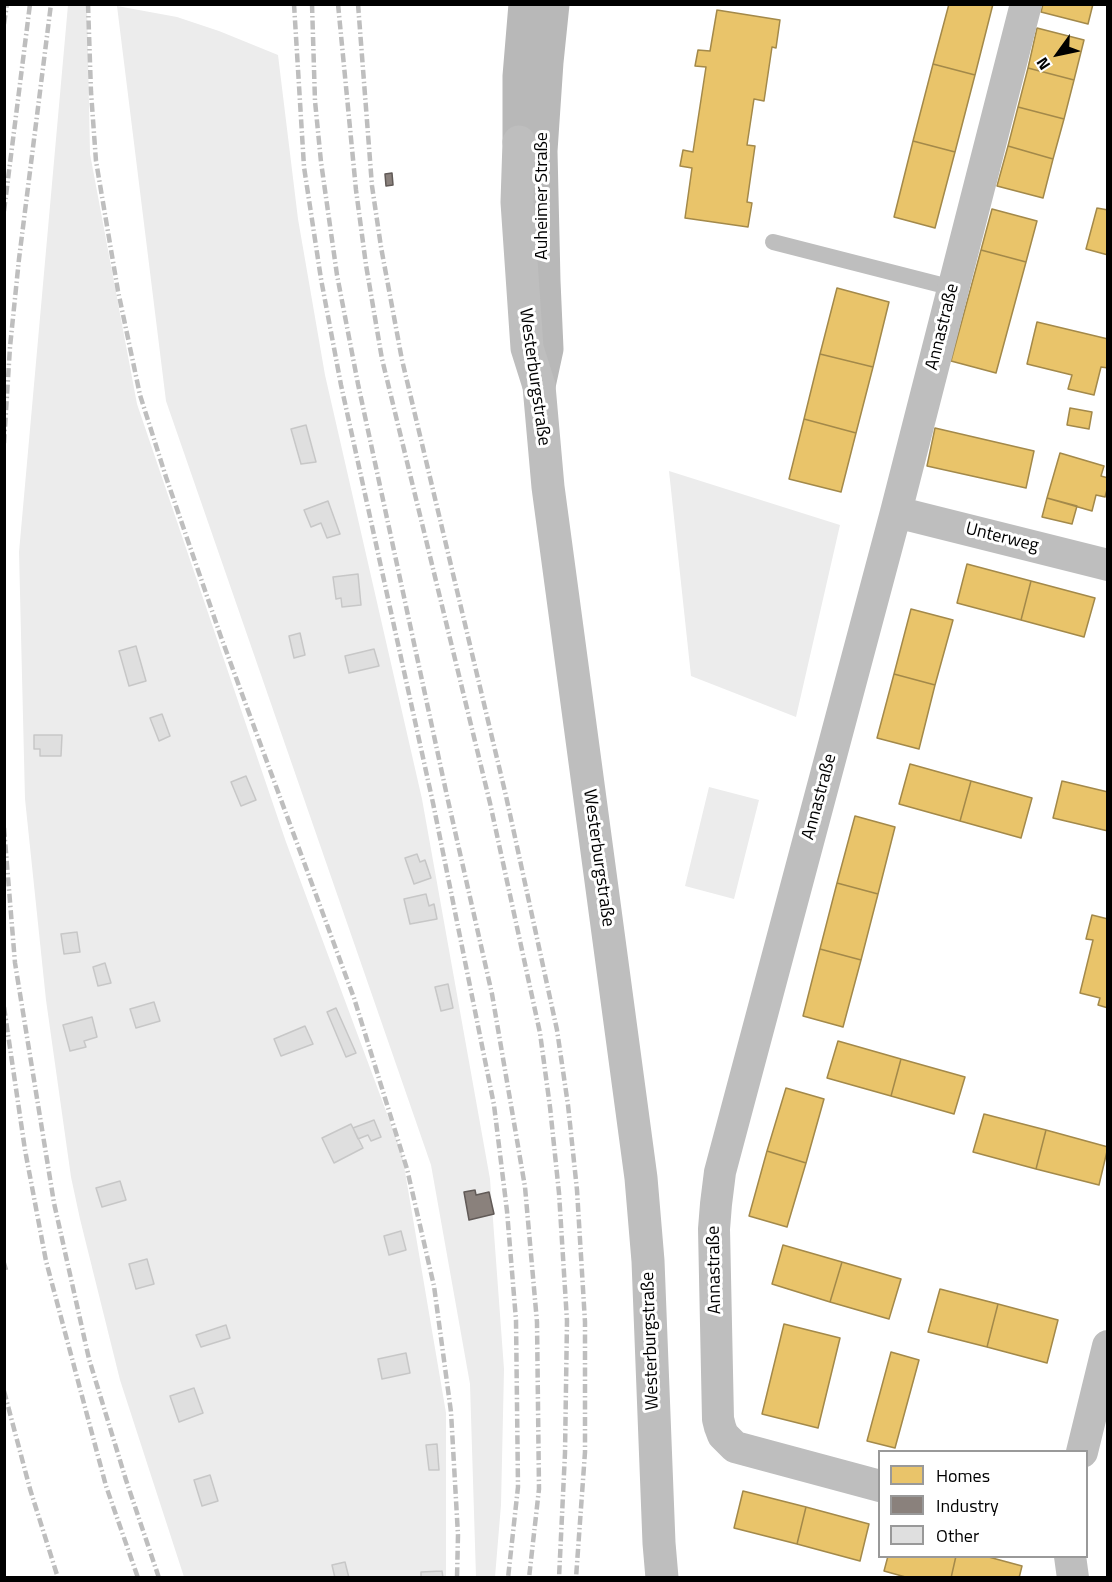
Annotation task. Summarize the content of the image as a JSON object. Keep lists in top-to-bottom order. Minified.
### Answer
{"streets":{"main road":["Auheimer Straße","Westerburgstraße"],"street":["Annastraße","Unterweg"]},"crossings":[["Auheimer Straße","Westerburgstraße"],["Annastraße","Unterweg"]],"legend":["Homes","Industry","Other"],"north":"bottom left"}
